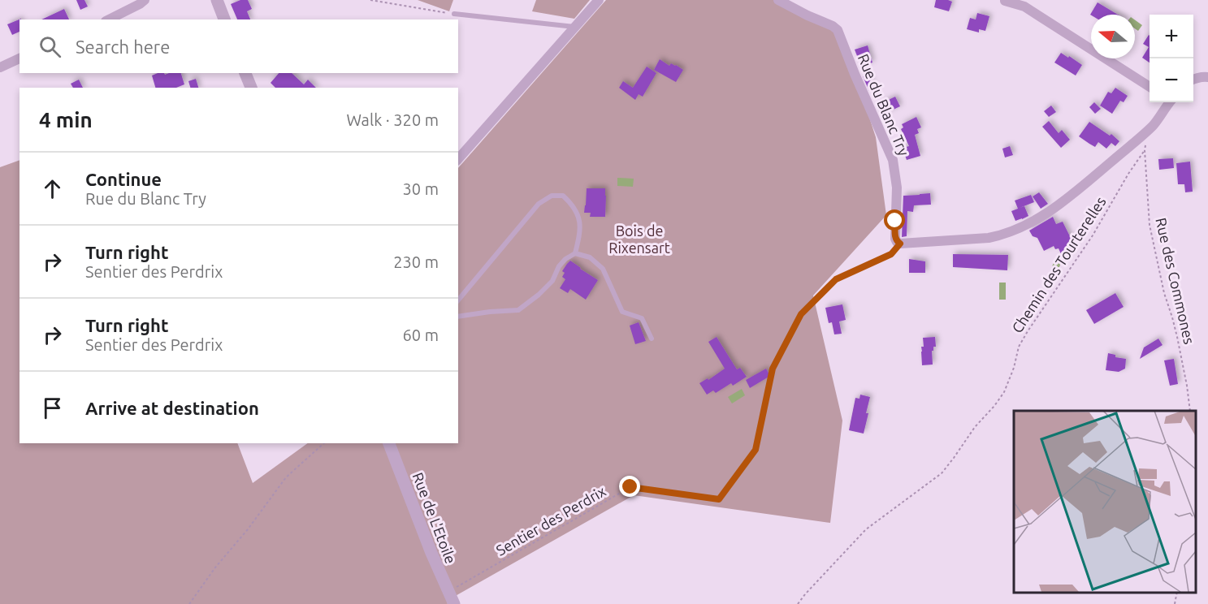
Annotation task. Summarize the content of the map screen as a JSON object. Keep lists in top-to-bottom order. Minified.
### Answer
{"streets":{"street":["Rue du Blanc Try","Rue de L'Etoile"],"path":["Chemin des Tourterelles","Rue des Commones","Sentier des Perdrix"]},"crossings":[["Rue du Blanc Try","Sentier des Perdrix"],["Chemin des Tourterelles","Rue des Commones"],["Rue de L'Etoile","Sentier des Perdrix"]],"parks":["Bois de Rixensart"],"north":"left","page":{"map_buttons":["+","−"],"search":"Search here","heading":["4 min","Walk · 320 m"],"list":[["Continue","Rue du Blanc Try","30 m"],["Turn right","Sentier des Perdrix","230 m"],["Turn right","Sentier des Perdrix","60 m"],"Arrive at destination"]}}
